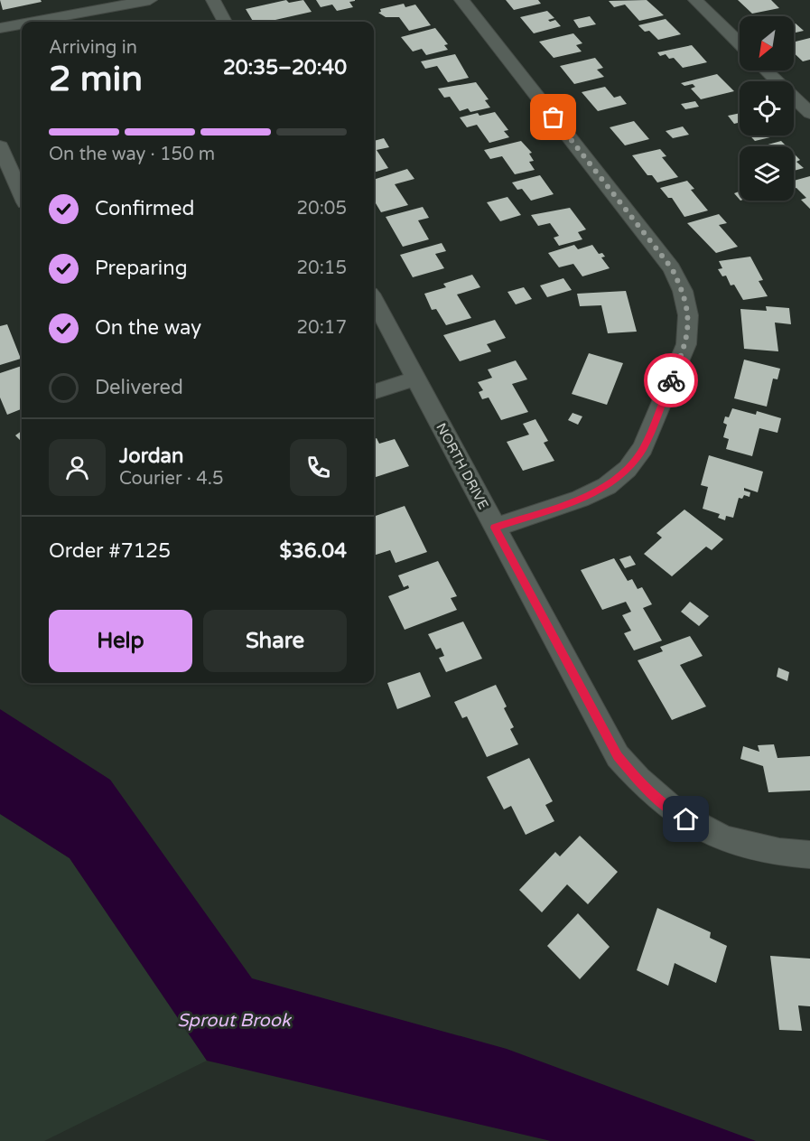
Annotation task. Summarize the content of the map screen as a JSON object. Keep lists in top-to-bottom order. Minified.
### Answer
{"streets":{"street":["NORTH DRIVE"]},"water":["Sprout Brook"],"north":"bottom left","page":{"heading":["2 min","Arriving in","20:35–20:40"],"panel":["Jordan","Courier · 4.5","Order #7125","$36.04"],"bar":"On the way · 150 m","list":[["Confirmed","20:05"],["Preparing","20:15"],["On the way","20:17"],"Delivered"],"buttons":["Help","Share"]}}
